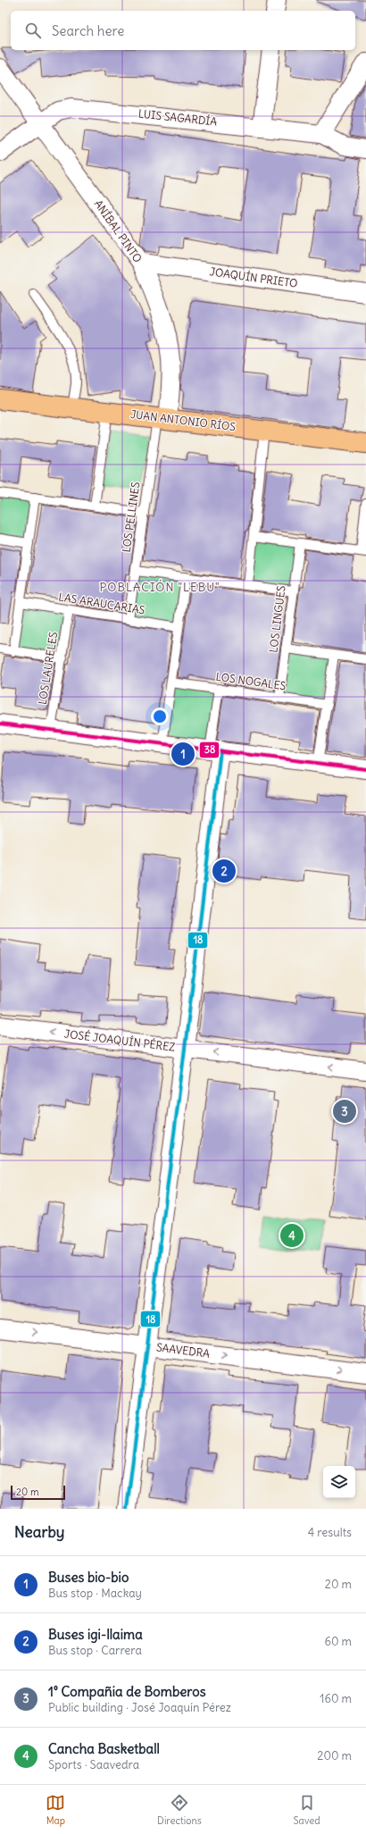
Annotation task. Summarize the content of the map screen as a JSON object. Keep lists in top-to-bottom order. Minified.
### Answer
{"streets":{"main road":["JUAN ANTONIO RÍOS"],"street":["LUIS SAGARDÍA","ANÍBAL PINTO","JOAQUÍN PRIETO","JOSÉ JOAQUÍN PÉREZ","SAAVEDRA"],"lane":["LOS PELLINES","LAS ARAUCARIAS","LOS LINGUES","LOS LAURELES","LOS NOGALES"]},"crossings":[["LUIS SAGARDÍA","ANÍBAL PINTO"],["ANÍBAL PINTO","JOAQUÍN PRIETO"],["ANÍBAL PINTO","JUAN ANTONIO RÍOS"],["ANÍBAL PINTO","LOS PELLINES"],["JUAN ANTONIO RÍOS","LOS PELLINES"],["LOS PELLINES","LAS ARAUCARIAS"],["LAS ARAUCARIAS","LOS LAURELES"],["LOS LINGUES","LOS NOGALES"]],"one_way":["JOSÉ JOAQUÍN PÉREZ","SAAVEDRA"],"districts":["POBLACIÓN \"LEBU\""],"lines":["transit line 38","transit line 18"],"scale_bar":"20 m","page":{"search":"Search here","pins":["1","2","3","4"],"scale":"20 m","heading":["Nearby","4 results"],"list":[{"mark":"1","name":"Buses bio-bio","note":"Bus stop · Mackay","value":"20 m"},{"mark":"2","name":"Buses igi-llaima","note":"Bus stop · Carrera","value":"60 m"},{"mark":"3","name":"1° Compañia de Bomberos","note":"Public building · José Joaquín Pérez","value":"160 m"},{"mark":"4","name":"Cancha Basketball","note":"Sports · Saavedra","value":"200 m"}],"nav":["Map","Directions","Saved"]}}
